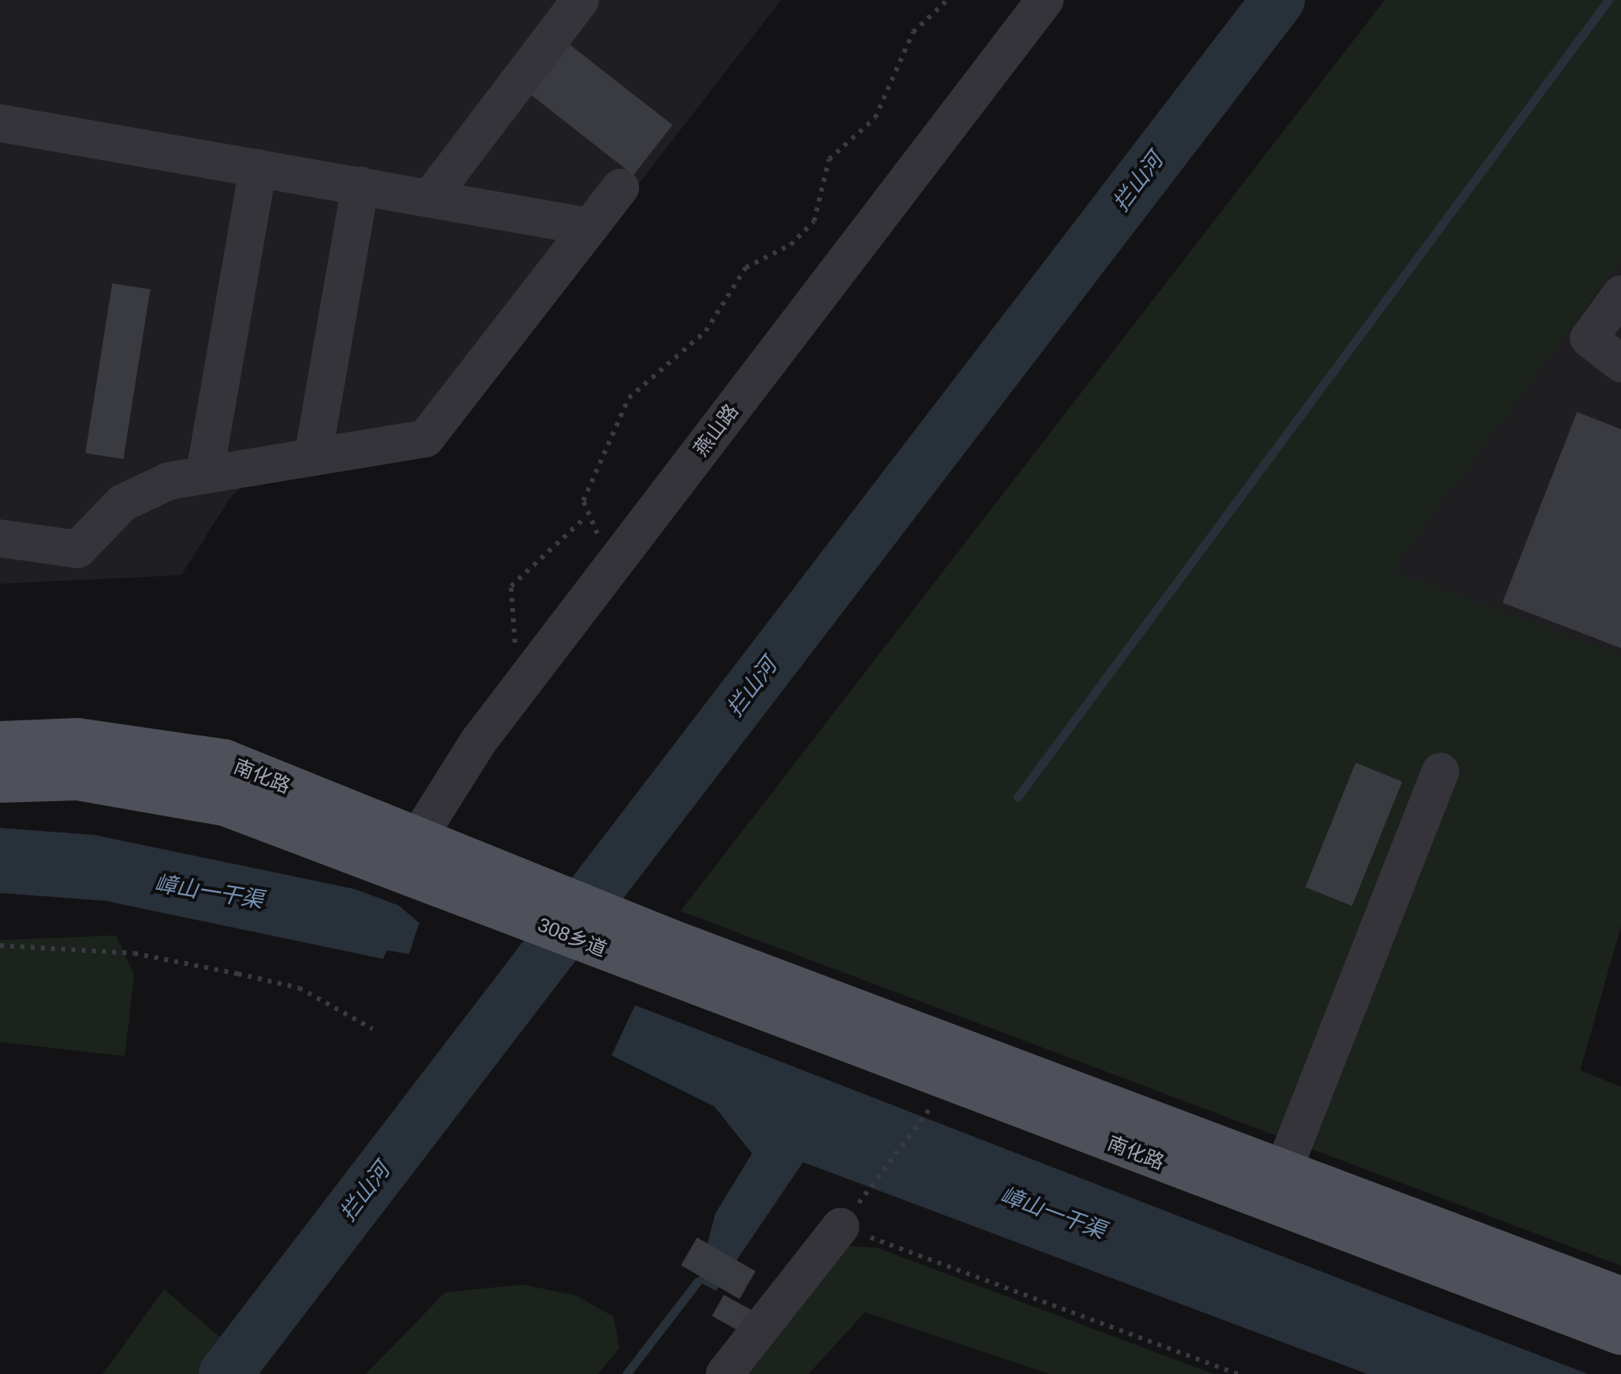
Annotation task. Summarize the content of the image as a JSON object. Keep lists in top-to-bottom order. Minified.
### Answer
{"streets":{"main road":["南化路","308乡道"],"street":["燕山路"]},"crossings":[["燕山路","南化路"],["南化路","308乡道"]],"water":["拦山河","嶂山一干渠"]}
